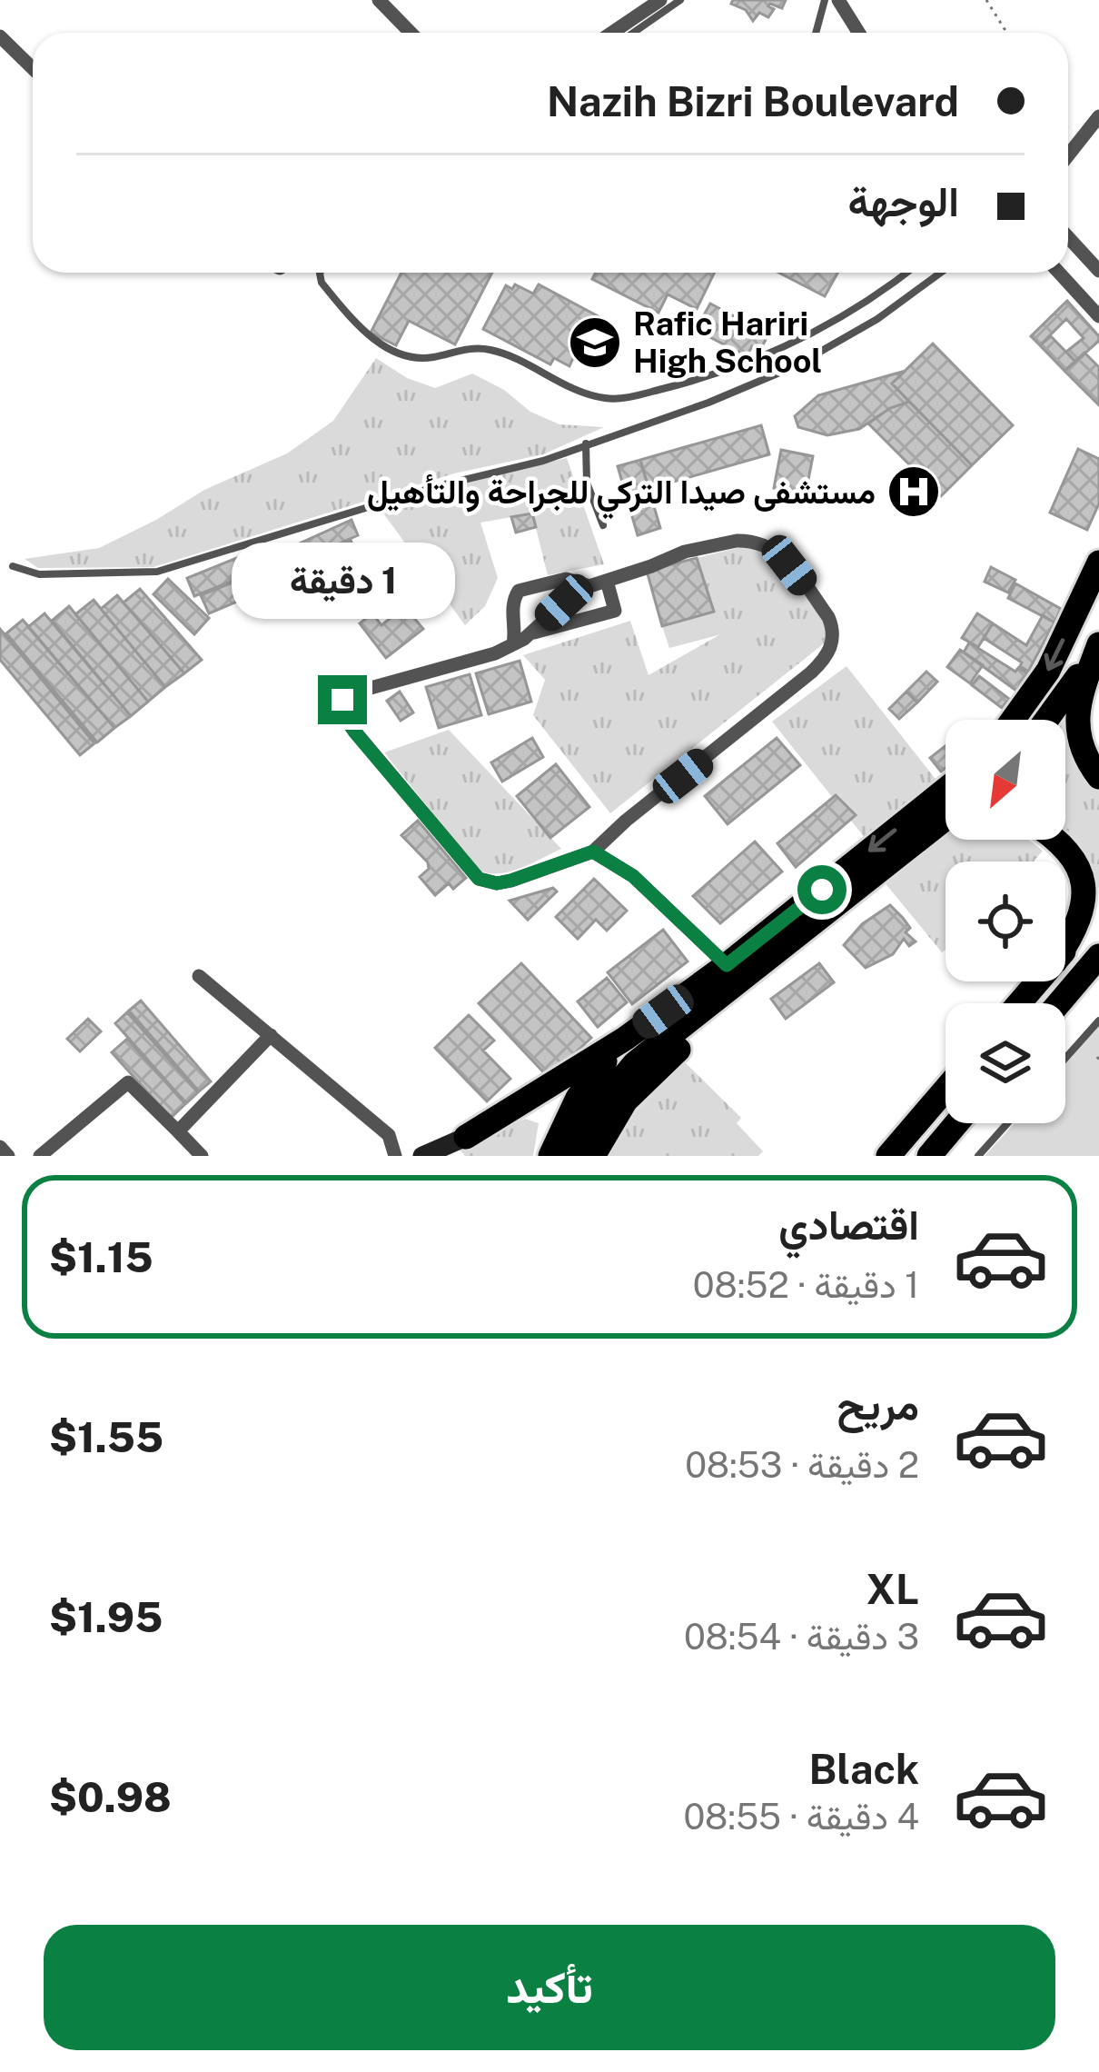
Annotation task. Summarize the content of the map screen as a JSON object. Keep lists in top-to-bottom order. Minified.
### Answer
{"places":{"school or university":["Rafic Hariri High School"],"hospital":["مستشفى صيدا التركي للجراحة والتأهيل"]},"north":"bottom left","page":{"banner":["Nazih Bizri Boulevard","الوجهة"],"bubble":"1 دقيقة","list":[{"name":"اقتصادي","note":"1 دقيقة · 08:52","value":"$1.15"},{"name":"مريح","note":"2 دقيقة · 08:53","value":"$1.55"},{"name":"XL","note":"3 دقيقة · 08:54","value":"$1.95"},{"name":"Black","note":"4 دقيقة · 08:55","value":"$0.98"}],"buttons":"تأكيد"}}
